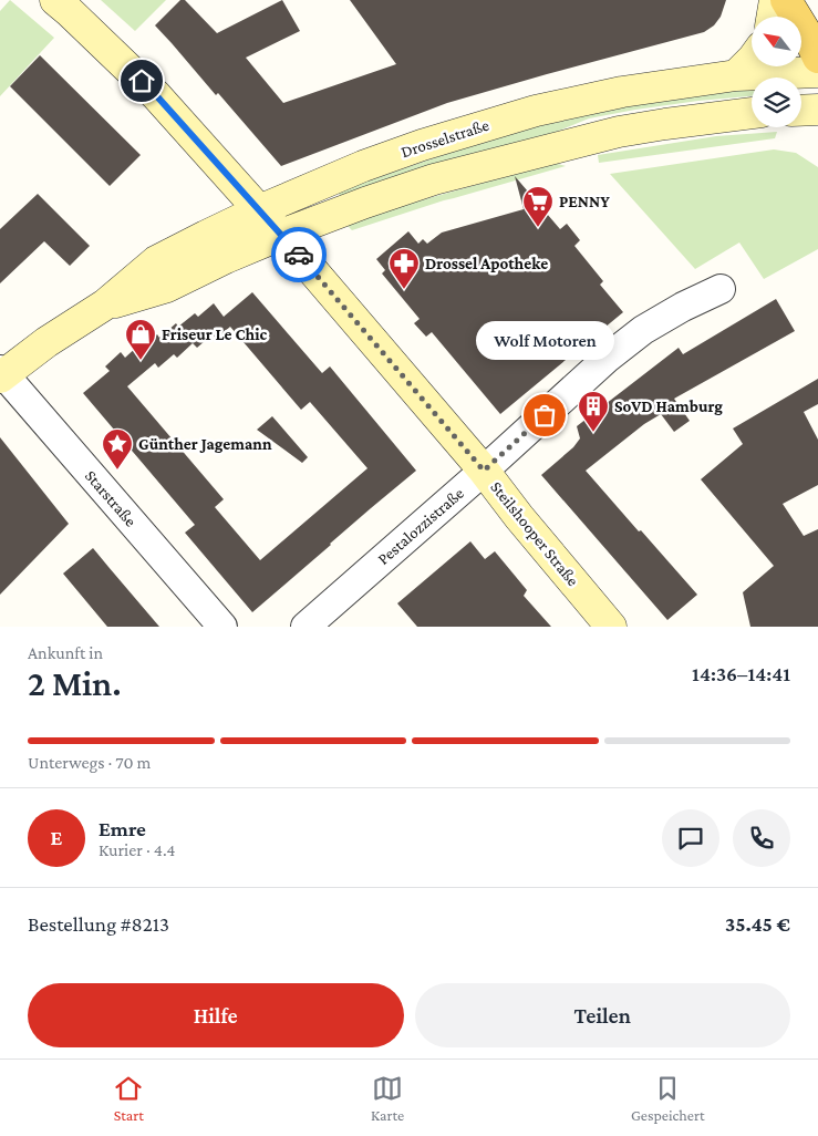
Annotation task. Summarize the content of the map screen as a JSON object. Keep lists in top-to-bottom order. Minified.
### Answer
{"streets":{"main road":["Drosselstraße","Steilshooper Straße"],"street":["Starstraße","Pestalozzistraße"]},"crossings":[["Drosselstraße","Starstraße"],["Drosselstraße","Steilshooper Straße"],["Pestalozzistraße","Steilshooper Straße"]],"places":{"supermarket":["PENNY"],"pharmacy":["Drossel Apotheke"],"shop":["Friseur Le Chic"],"other":["Wolf Motoren"],"building":["SoVD Hamburg"],"place":["Günther Jagemann"]},"north":"top left","page":{"bubble":"Wolf Motoren","heading":["2 Min.","Ankunft in","14:36–14:41"],"panel":["Emre","Kurier · 4.4","Bestellung #8213","35.45 €"],"bar":"Unterwegs · 70 m","round":"E","buttons":["Hilfe","Teilen"],"tabs":["Start","Karte","Gespeichert"]}}
